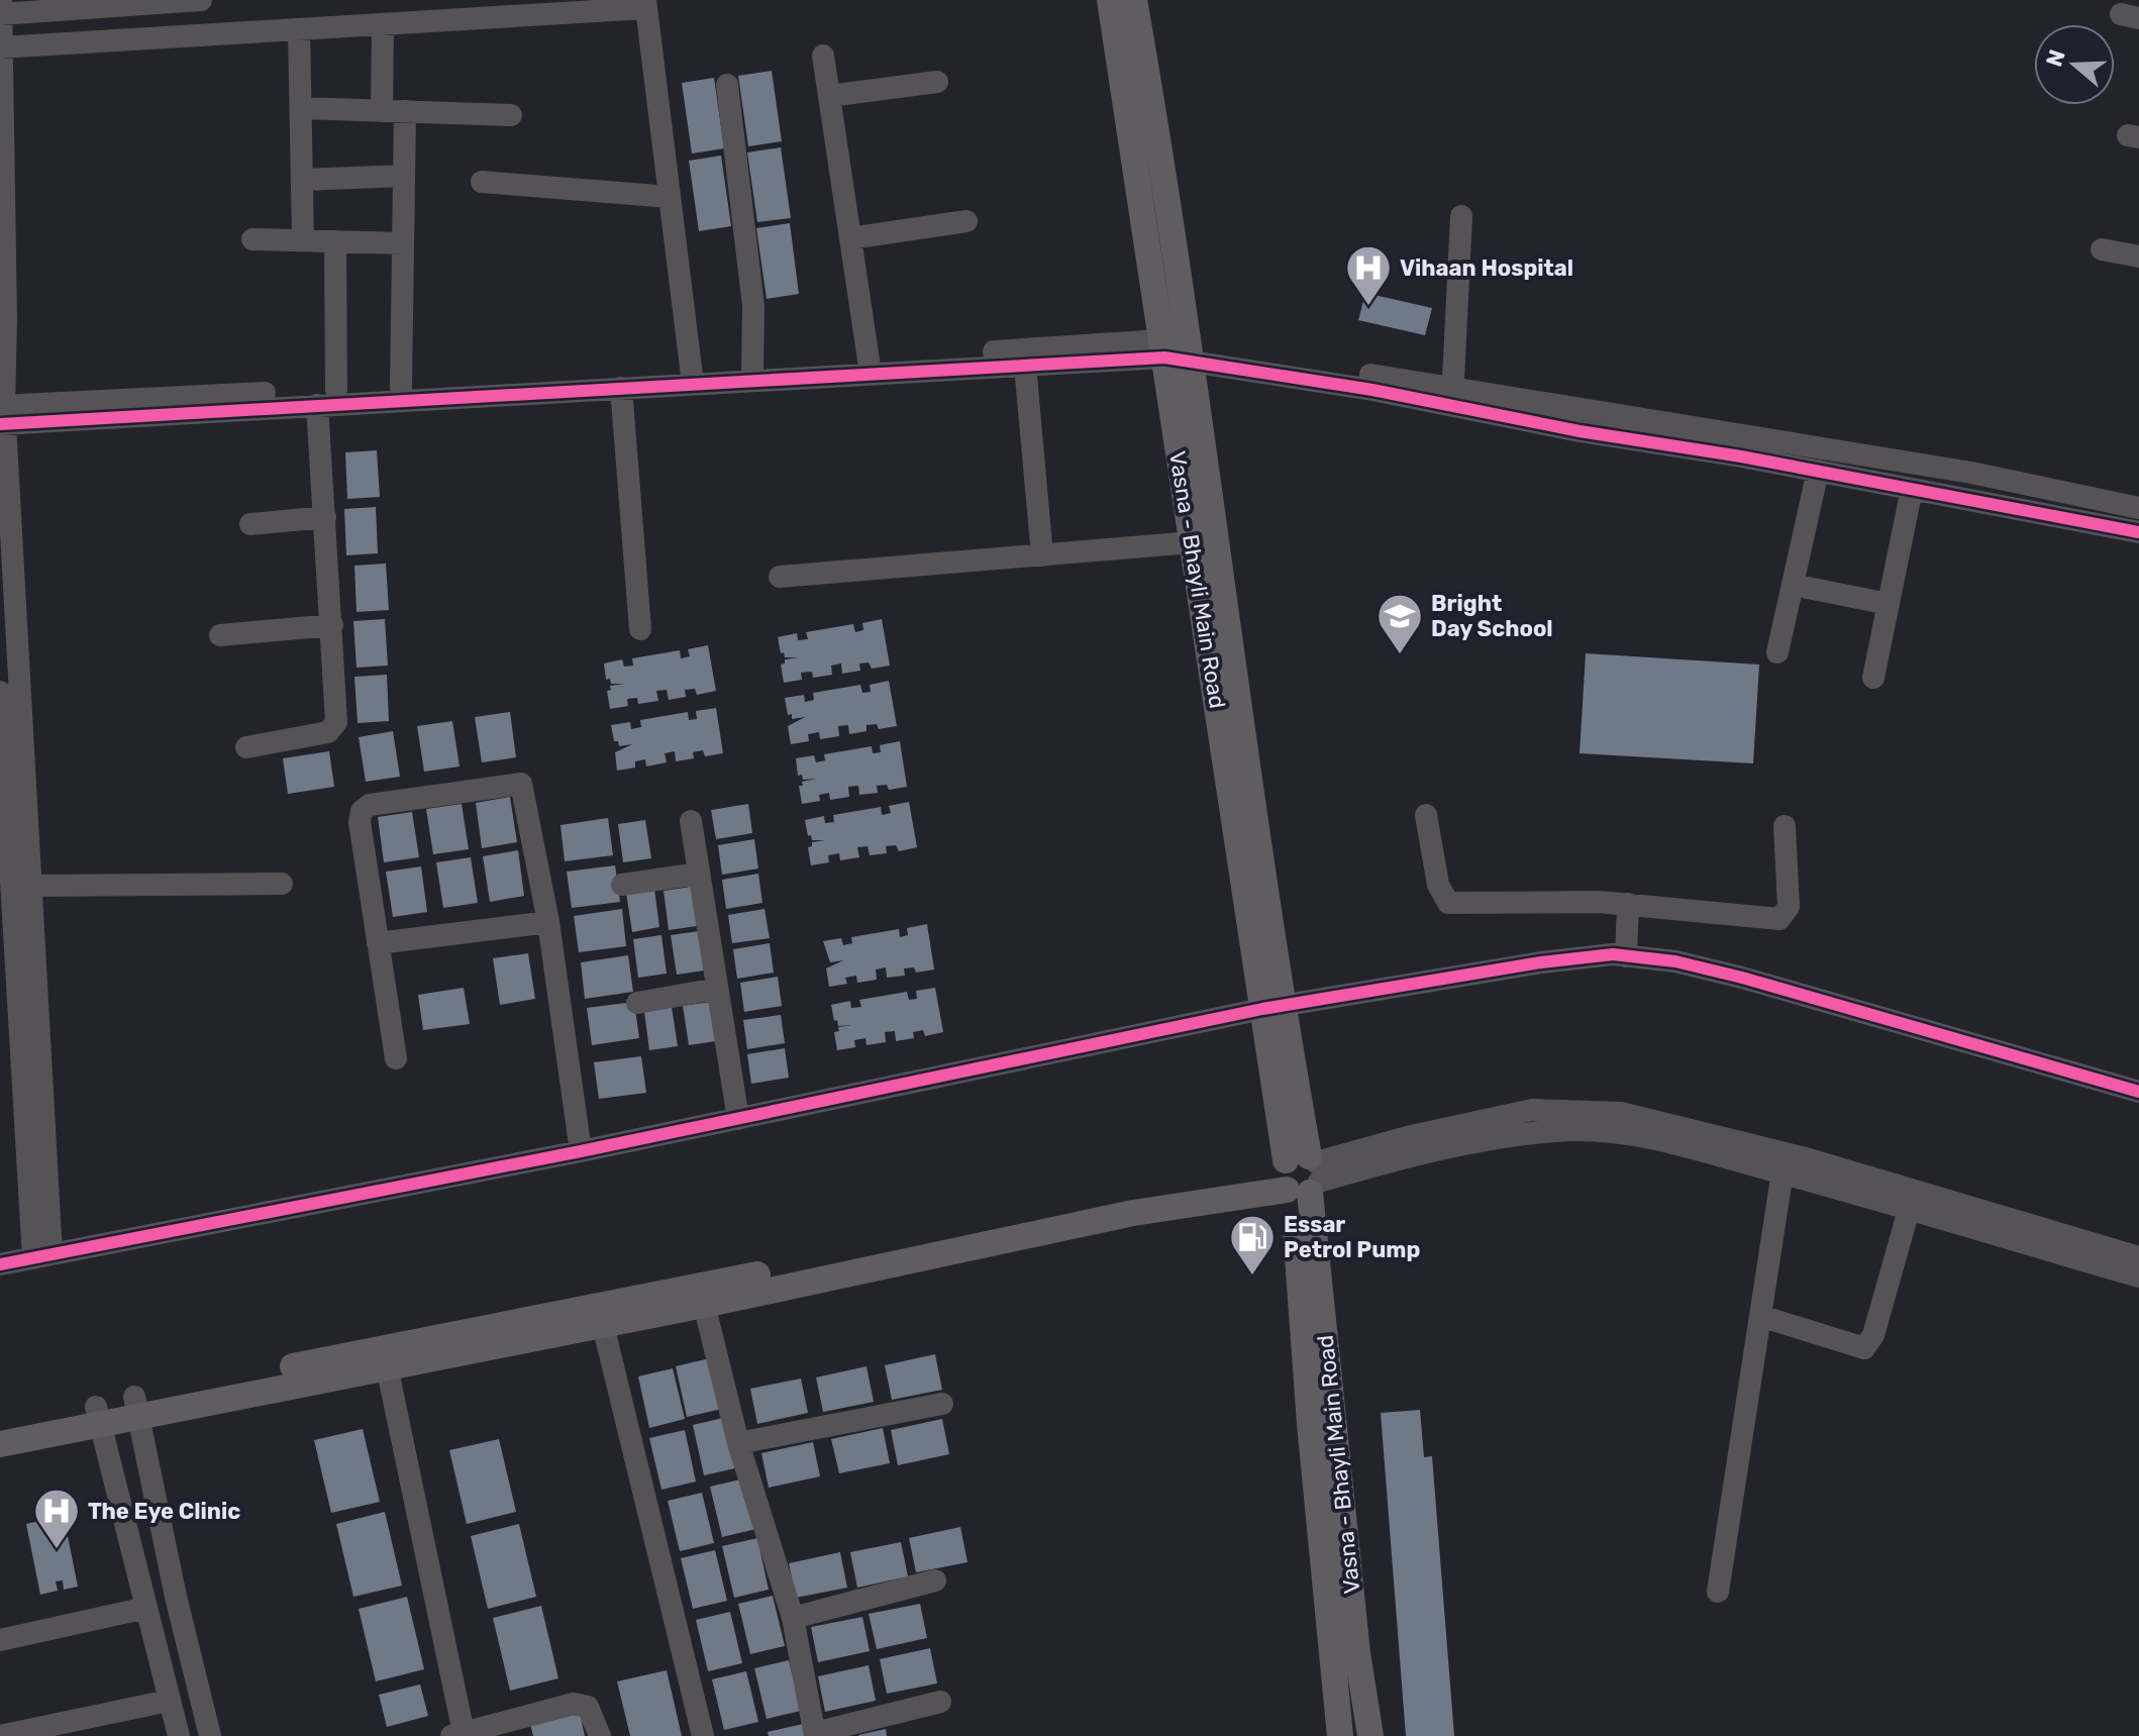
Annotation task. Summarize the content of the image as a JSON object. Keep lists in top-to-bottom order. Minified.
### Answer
{"streets":{"main road":["Vasna - Bhayli Main Road"]},"places":{"hospital":["Vihaan Hospital","The Eye Clinic"],"school or university":["Bright Day School"],"fuel station":["Essar Petrol Pump"]},"north":"left"}
